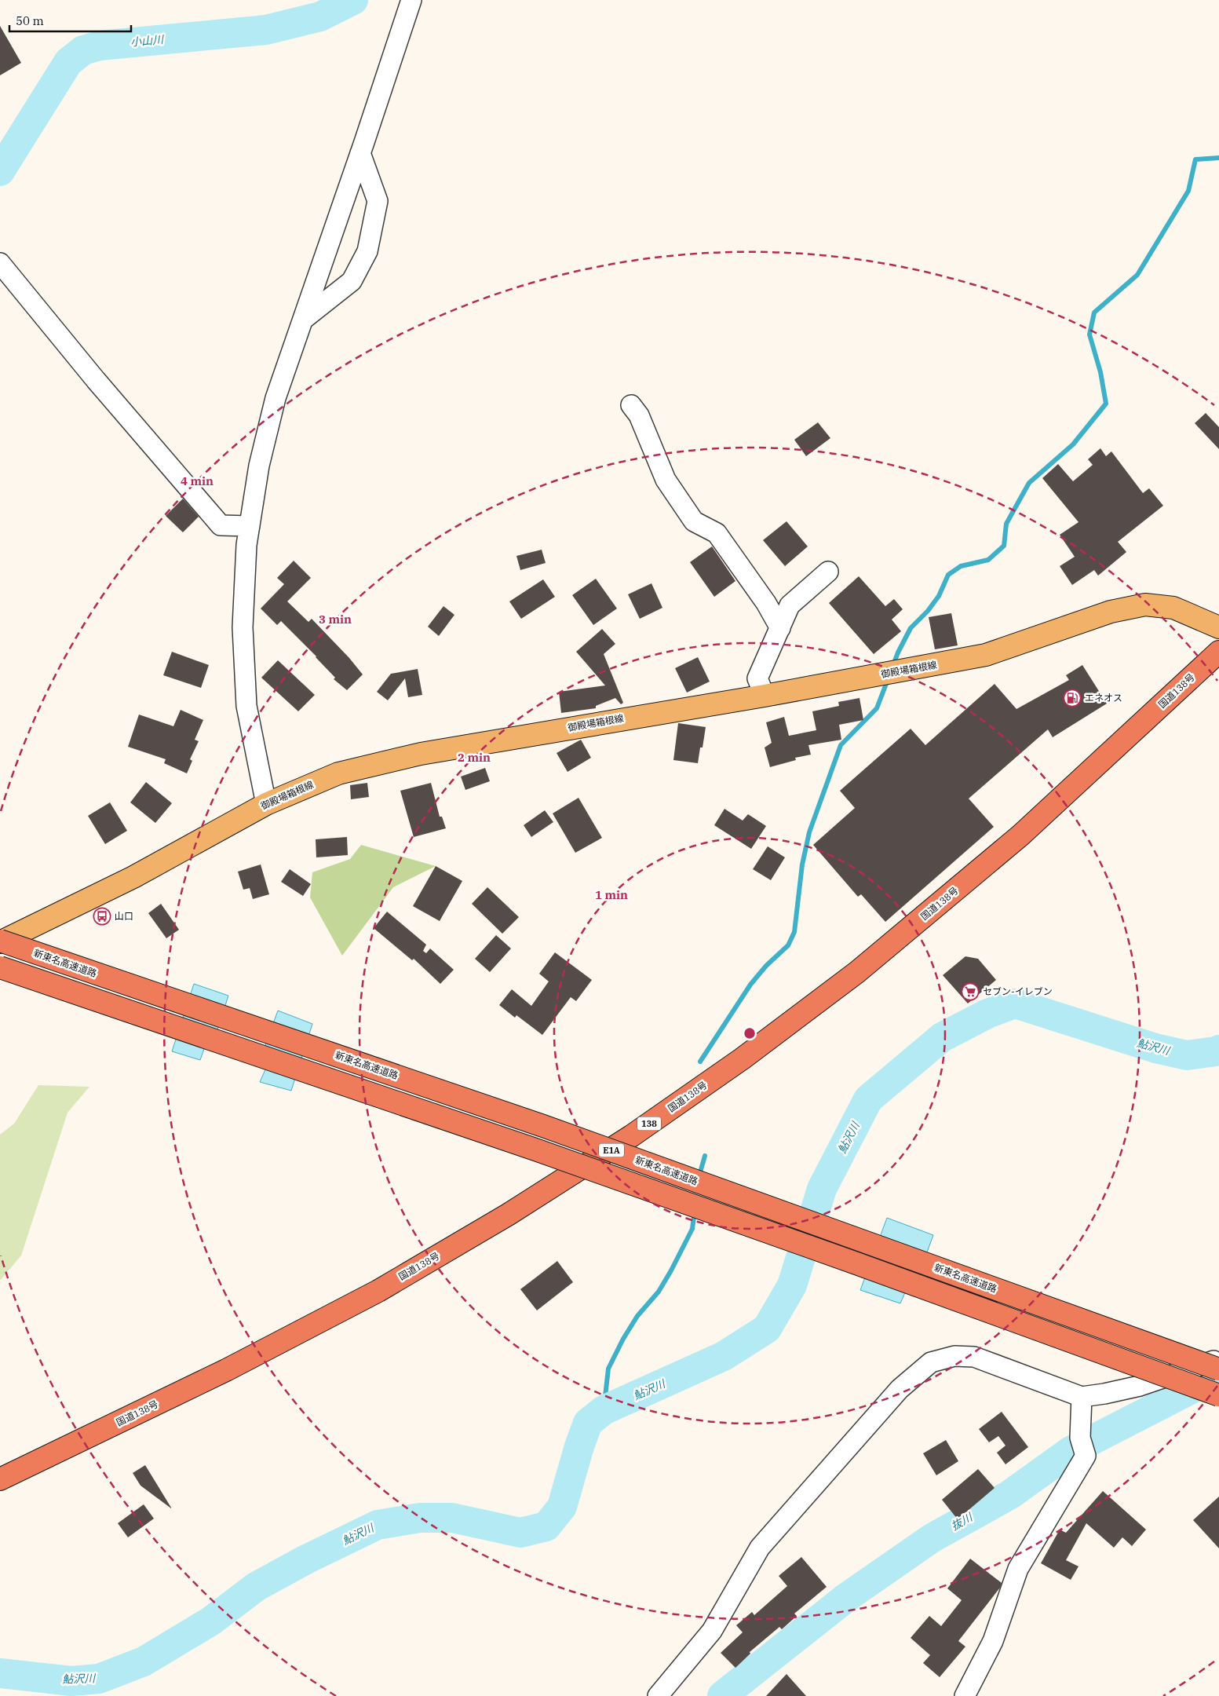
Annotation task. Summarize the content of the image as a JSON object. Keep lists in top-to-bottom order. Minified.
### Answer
{"streets":{"highway":["国道138号","新東名高速道路","138","E1A"],"main road":["御殿場箱根線"]},"crossings":[["御殿場箱根線","新東名高速道路"]],"water":["小山川","鮎沢川","抜川"],"places":{"fuel station":["エネオス"],"bus stop":["山口"],"supermarket":["セブン-イレブン"]},"scale_bar":"50 m","rings":["4 min","3 min","2 min","1 min"]}
